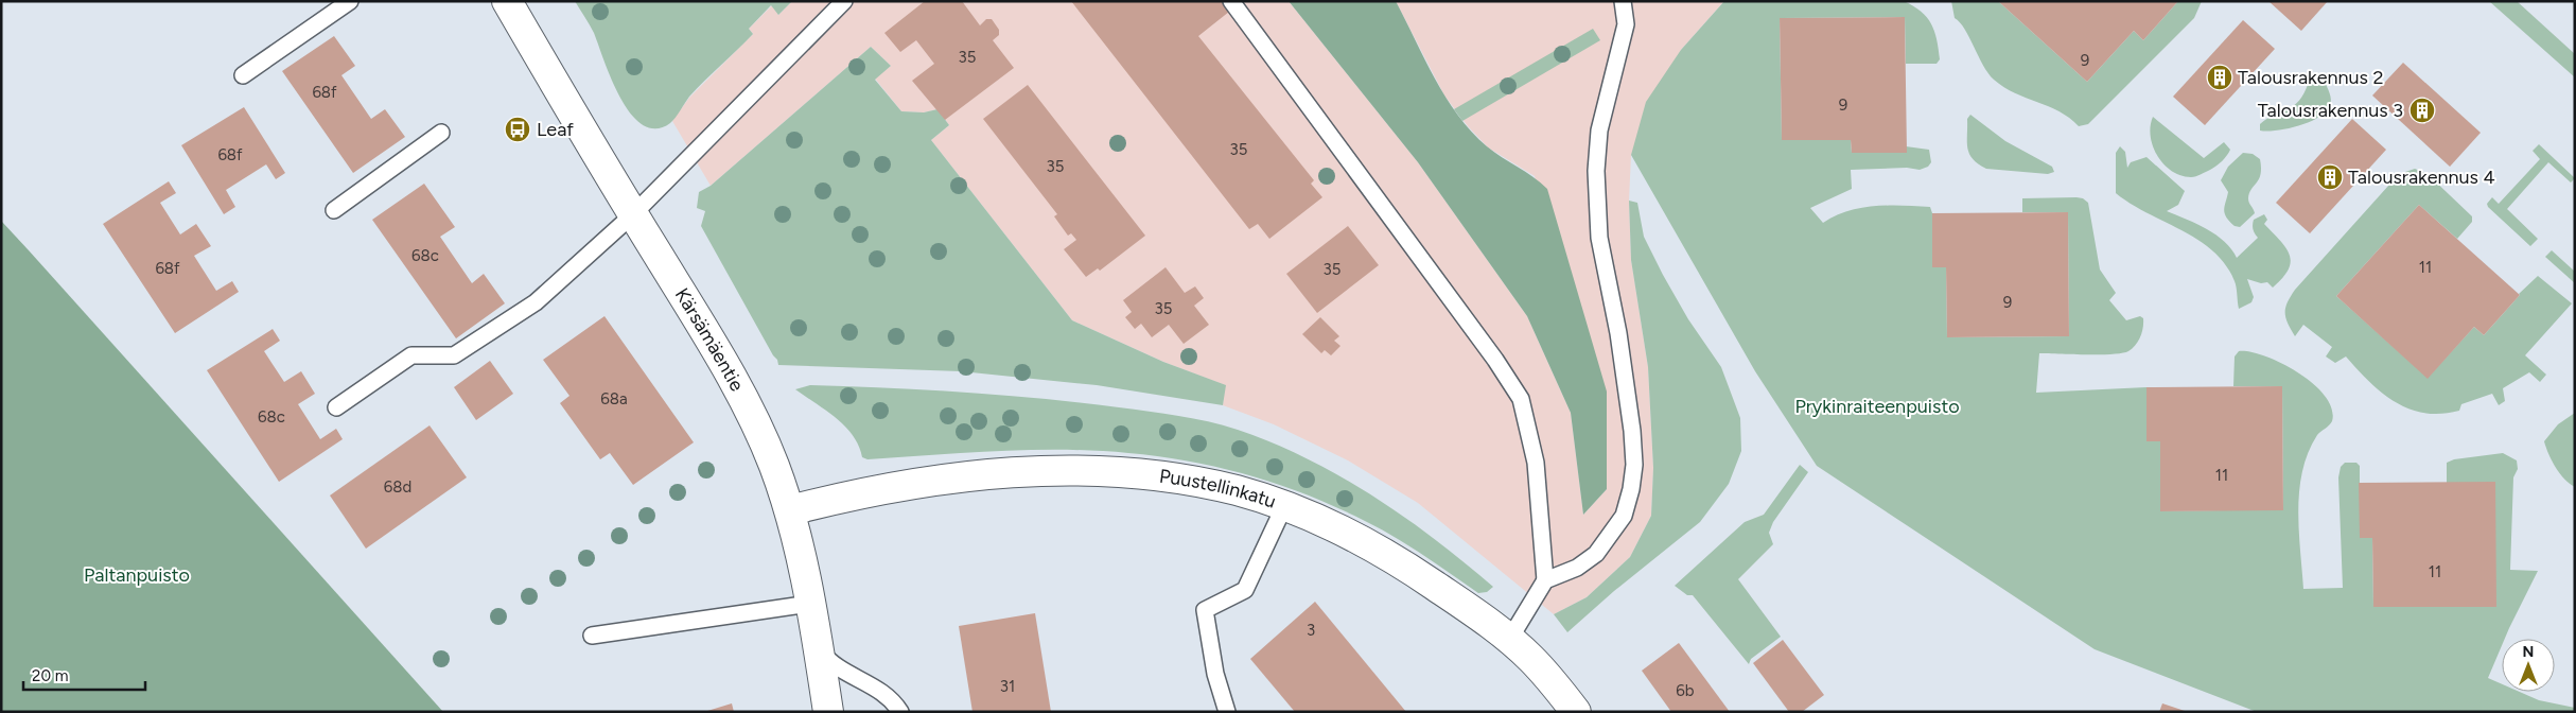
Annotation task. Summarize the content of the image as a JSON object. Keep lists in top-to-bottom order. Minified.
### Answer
{"streets":{"street":["Kärsämäentie","Puustellinkatu"]},"crossings":[["Kärsämäentie","Puustellinkatu"]],"parks":["Prykinraiteenpuisto","Paltanpuisto"],"places":{"building":["Talousrakennus 2","Talousrakennus 3","Talousrakennus 4"],"bus stop":["Leaf"]},"house_numbers":["35","9","68f","9","35","68f","35","68c","11","68f","35","9","35","68a","68c","11","68d","11","3","31","6b"],"scale_bar":"20 m","north":"top"}
